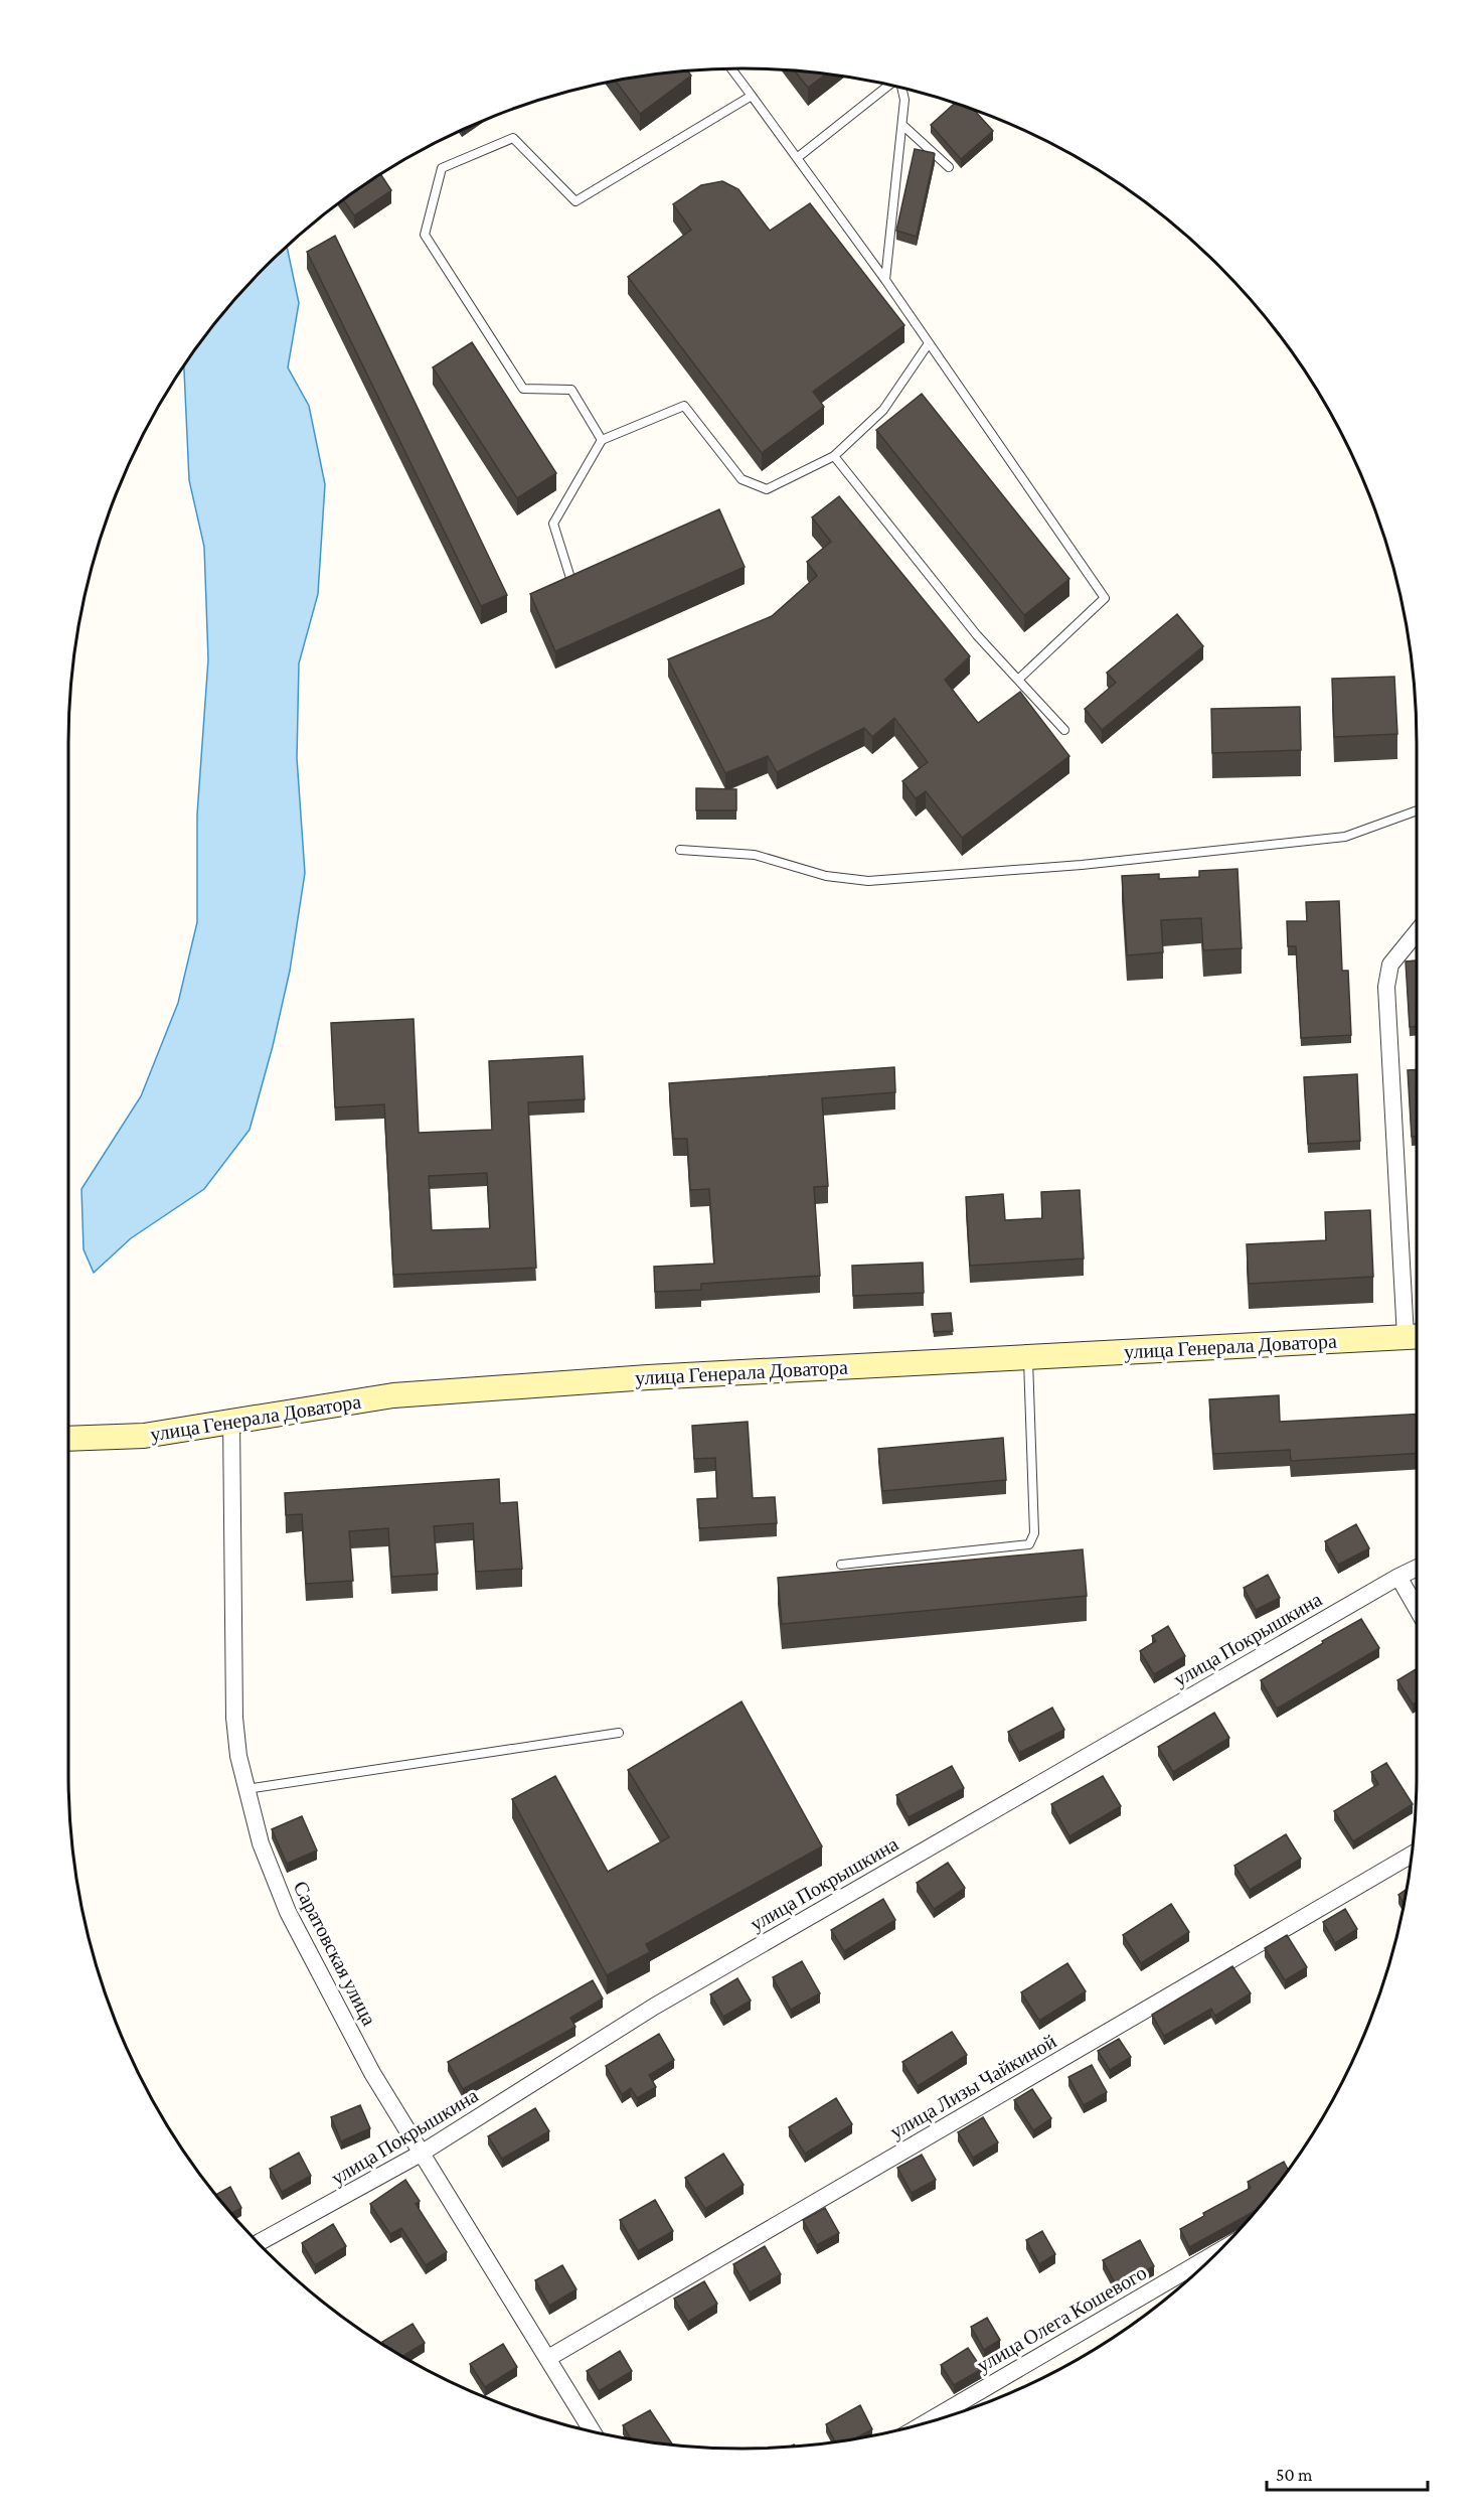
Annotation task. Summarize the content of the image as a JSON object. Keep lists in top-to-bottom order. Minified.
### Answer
{"streets":{"street":["улица Генерала Доватора","улица Покрышкина","Саратовская улица","улица Лизы Чайкиной","улица Олега Кошевого"]},"crossings":[["улица Генерала Доватора","Саратовская улица"],["улица Покрышкина","Саратовская улица"],["Саратовская улица","улица Лизы Чайкиной"]],"scale_bar":"50 m"}
